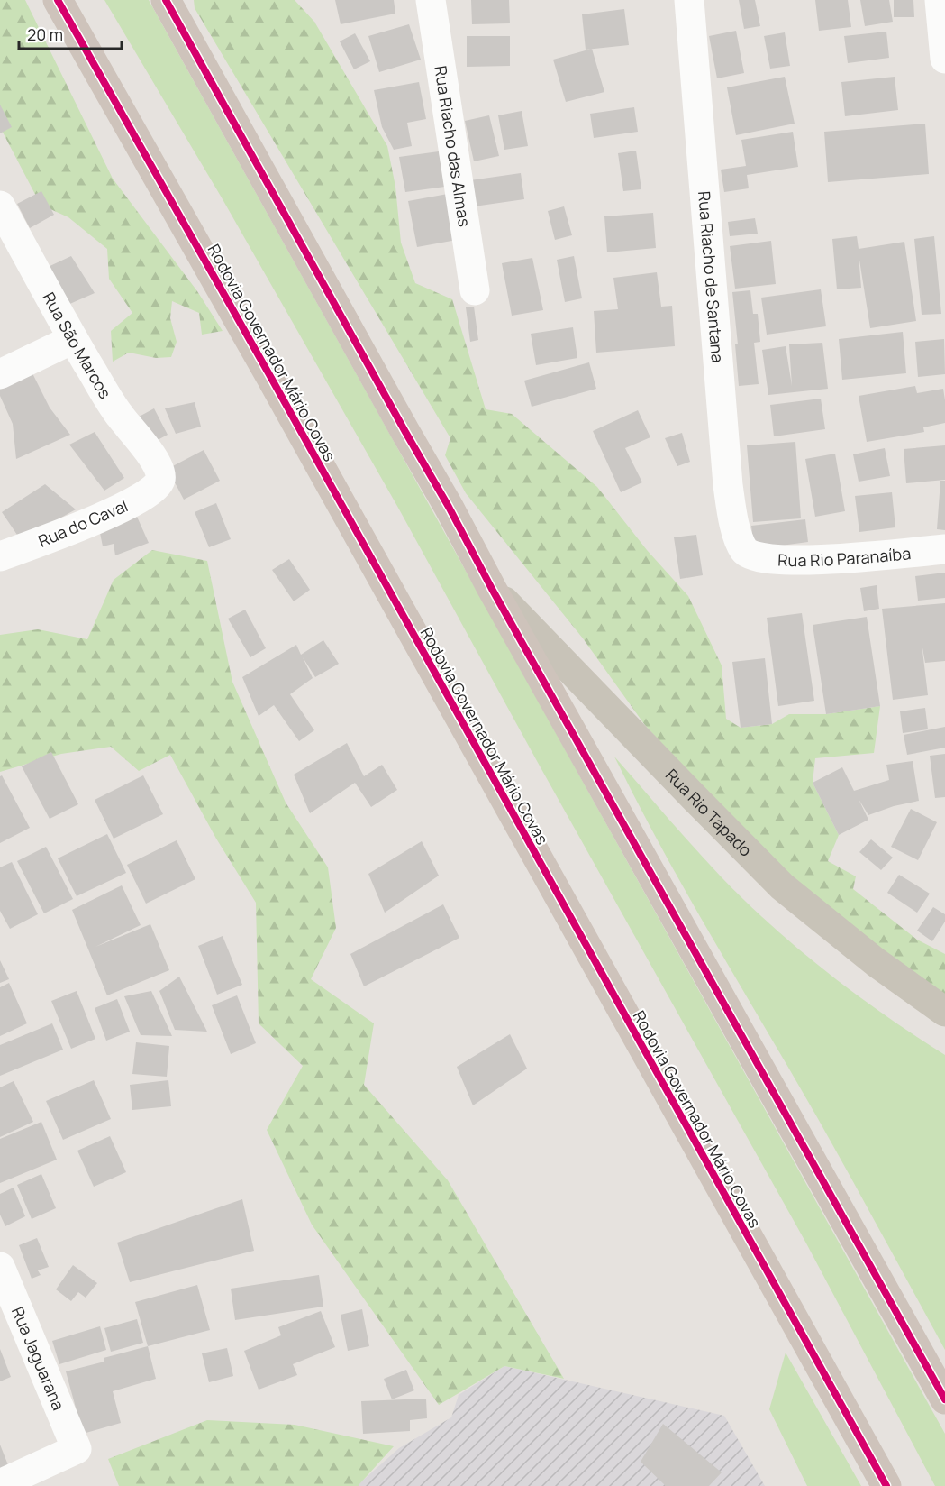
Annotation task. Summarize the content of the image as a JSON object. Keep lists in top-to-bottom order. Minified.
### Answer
{"streets":{"highway":["Rodovia Governador Mário Covas"],"main road":["Rua Rio Tapado"],"street":["Rua Riacho das Almas","Rua Riacho de Santana","Rua São Marcos","Rua do Caval","Rua Rio Paranaíba","Rua Jaguarana"]},"crossings":[["Rua Riacho de Santana","Rua Rio Paranaíba"],["Rua São Marcos","Rua do Caval"]],"scale_bar":"20 m"}
